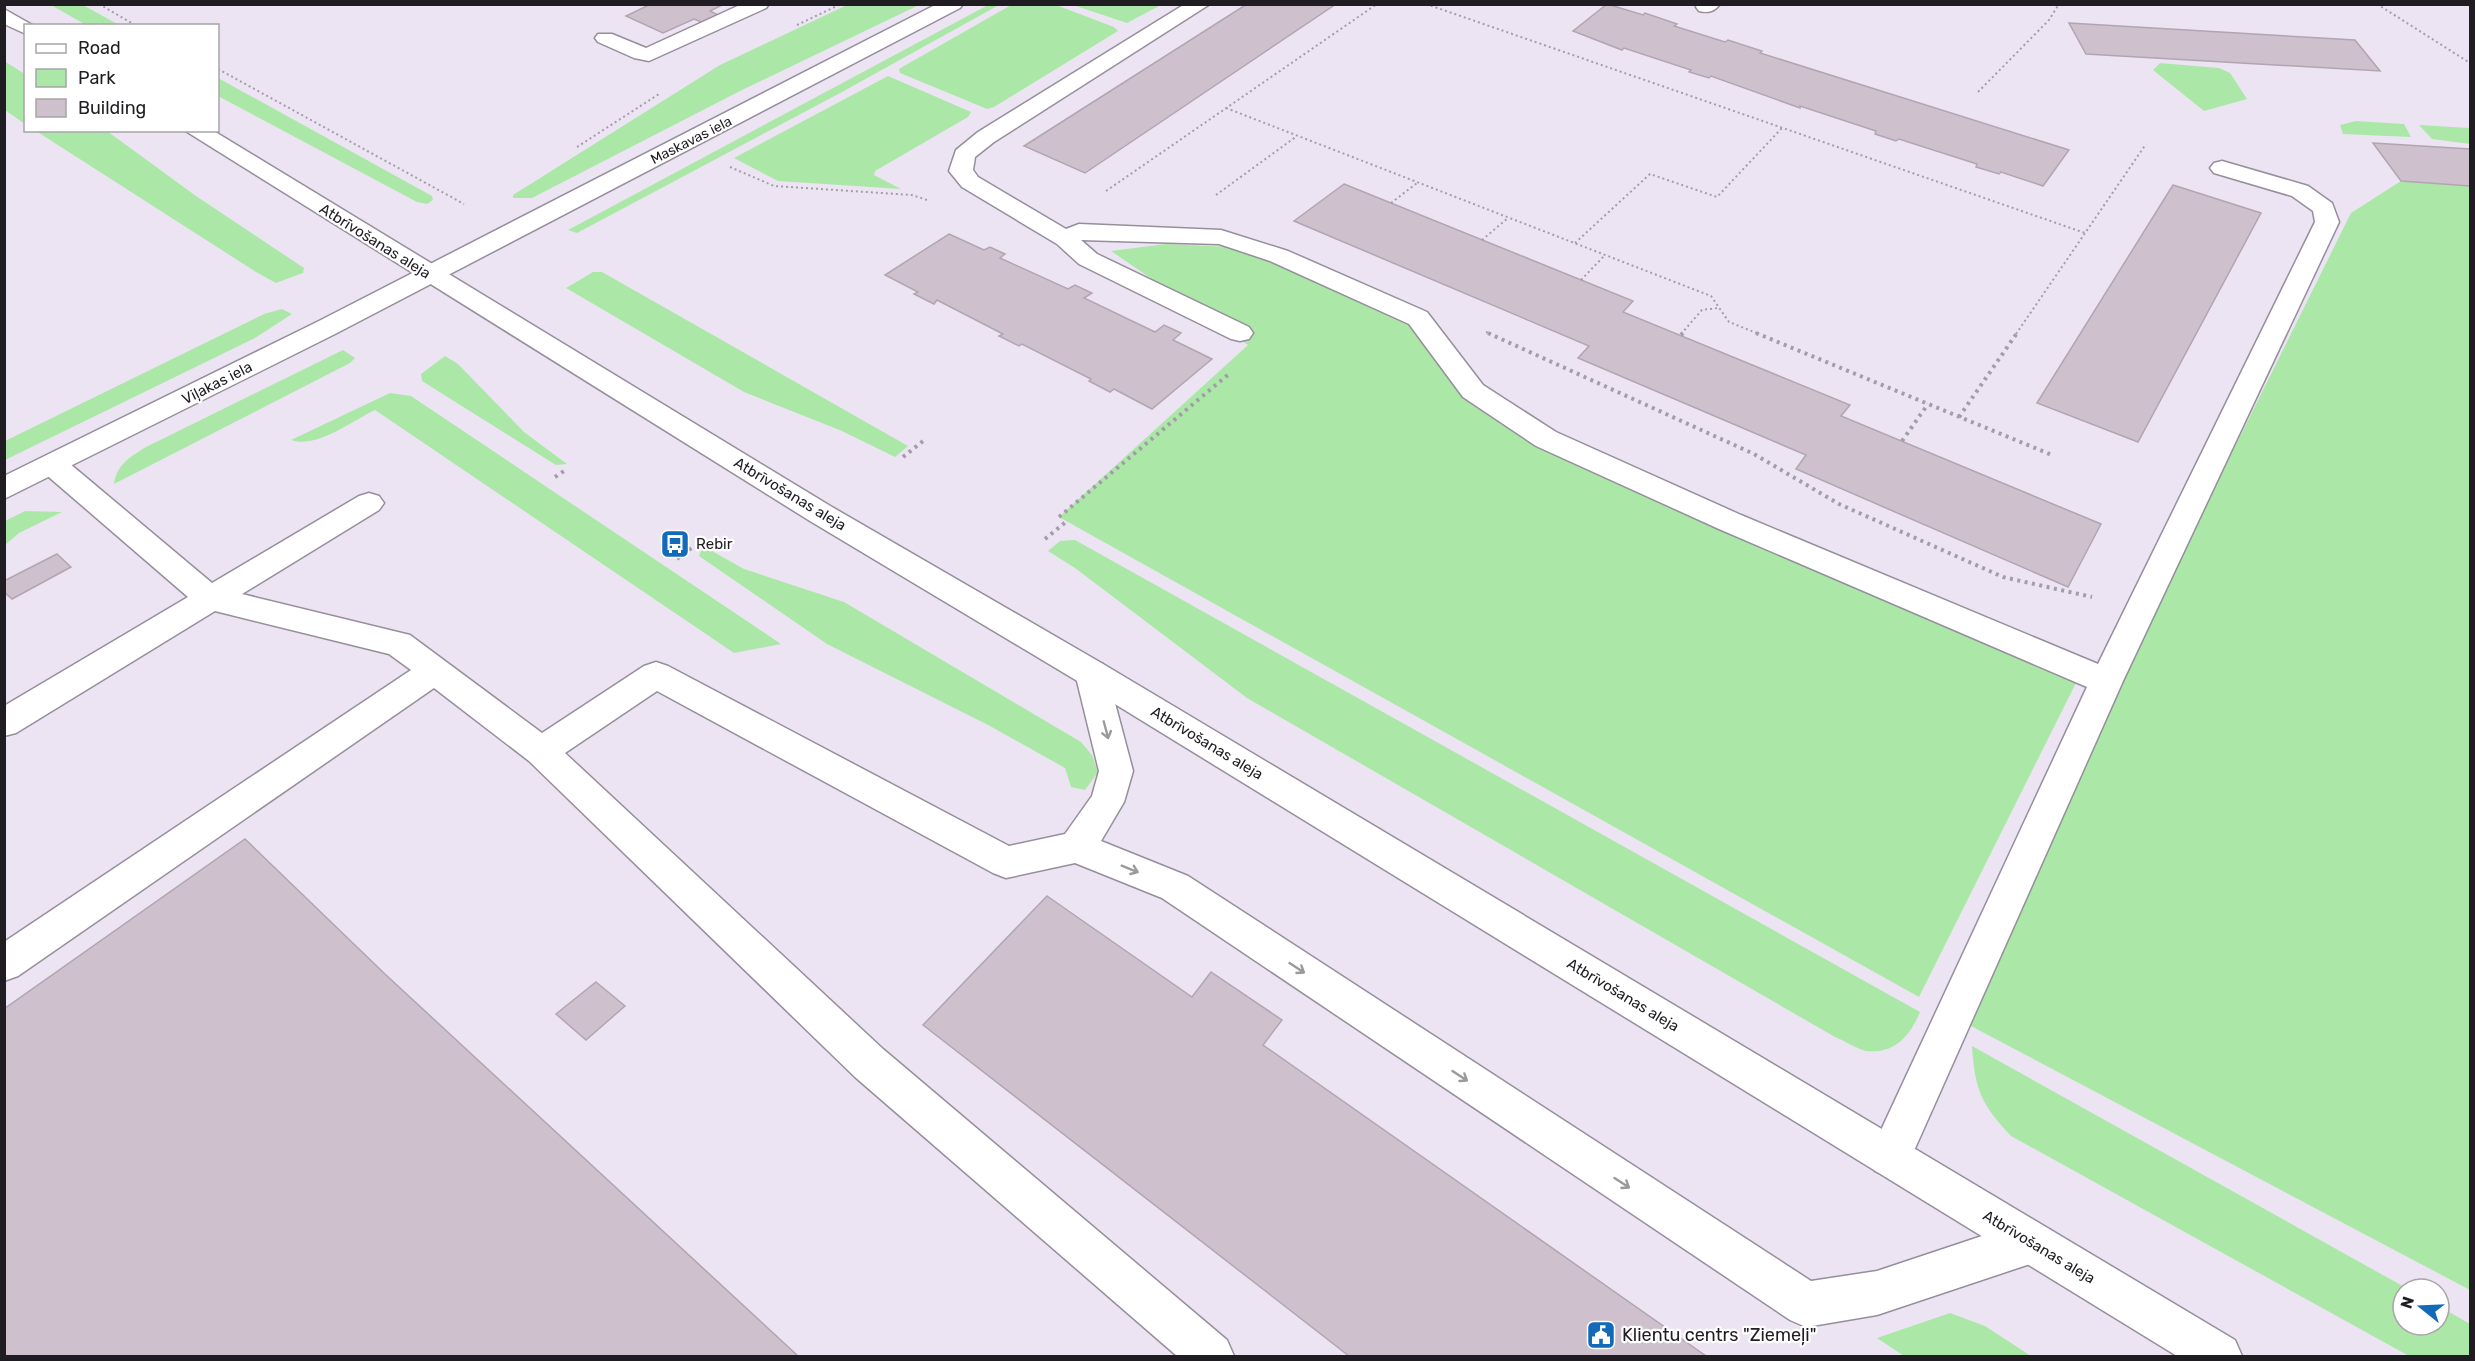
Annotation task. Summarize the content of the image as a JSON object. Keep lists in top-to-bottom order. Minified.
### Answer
{"streets":{"main road":["Maskavas iela","Atbrīvošanas aleja","Viļakas iela"]},"crossings":[["Maskavas iela","Atbrīvošanas aleja"],["Maskavas iela","Viļakas iela"],["Atbrīvošanas aleja","Viļakas iela"]],"places":{"bus stop":["Rebir"],"public building":["Klientu centrs \"Ziemeļi\""]},"legend":["Road","Park","Building"],"north":"left"}
